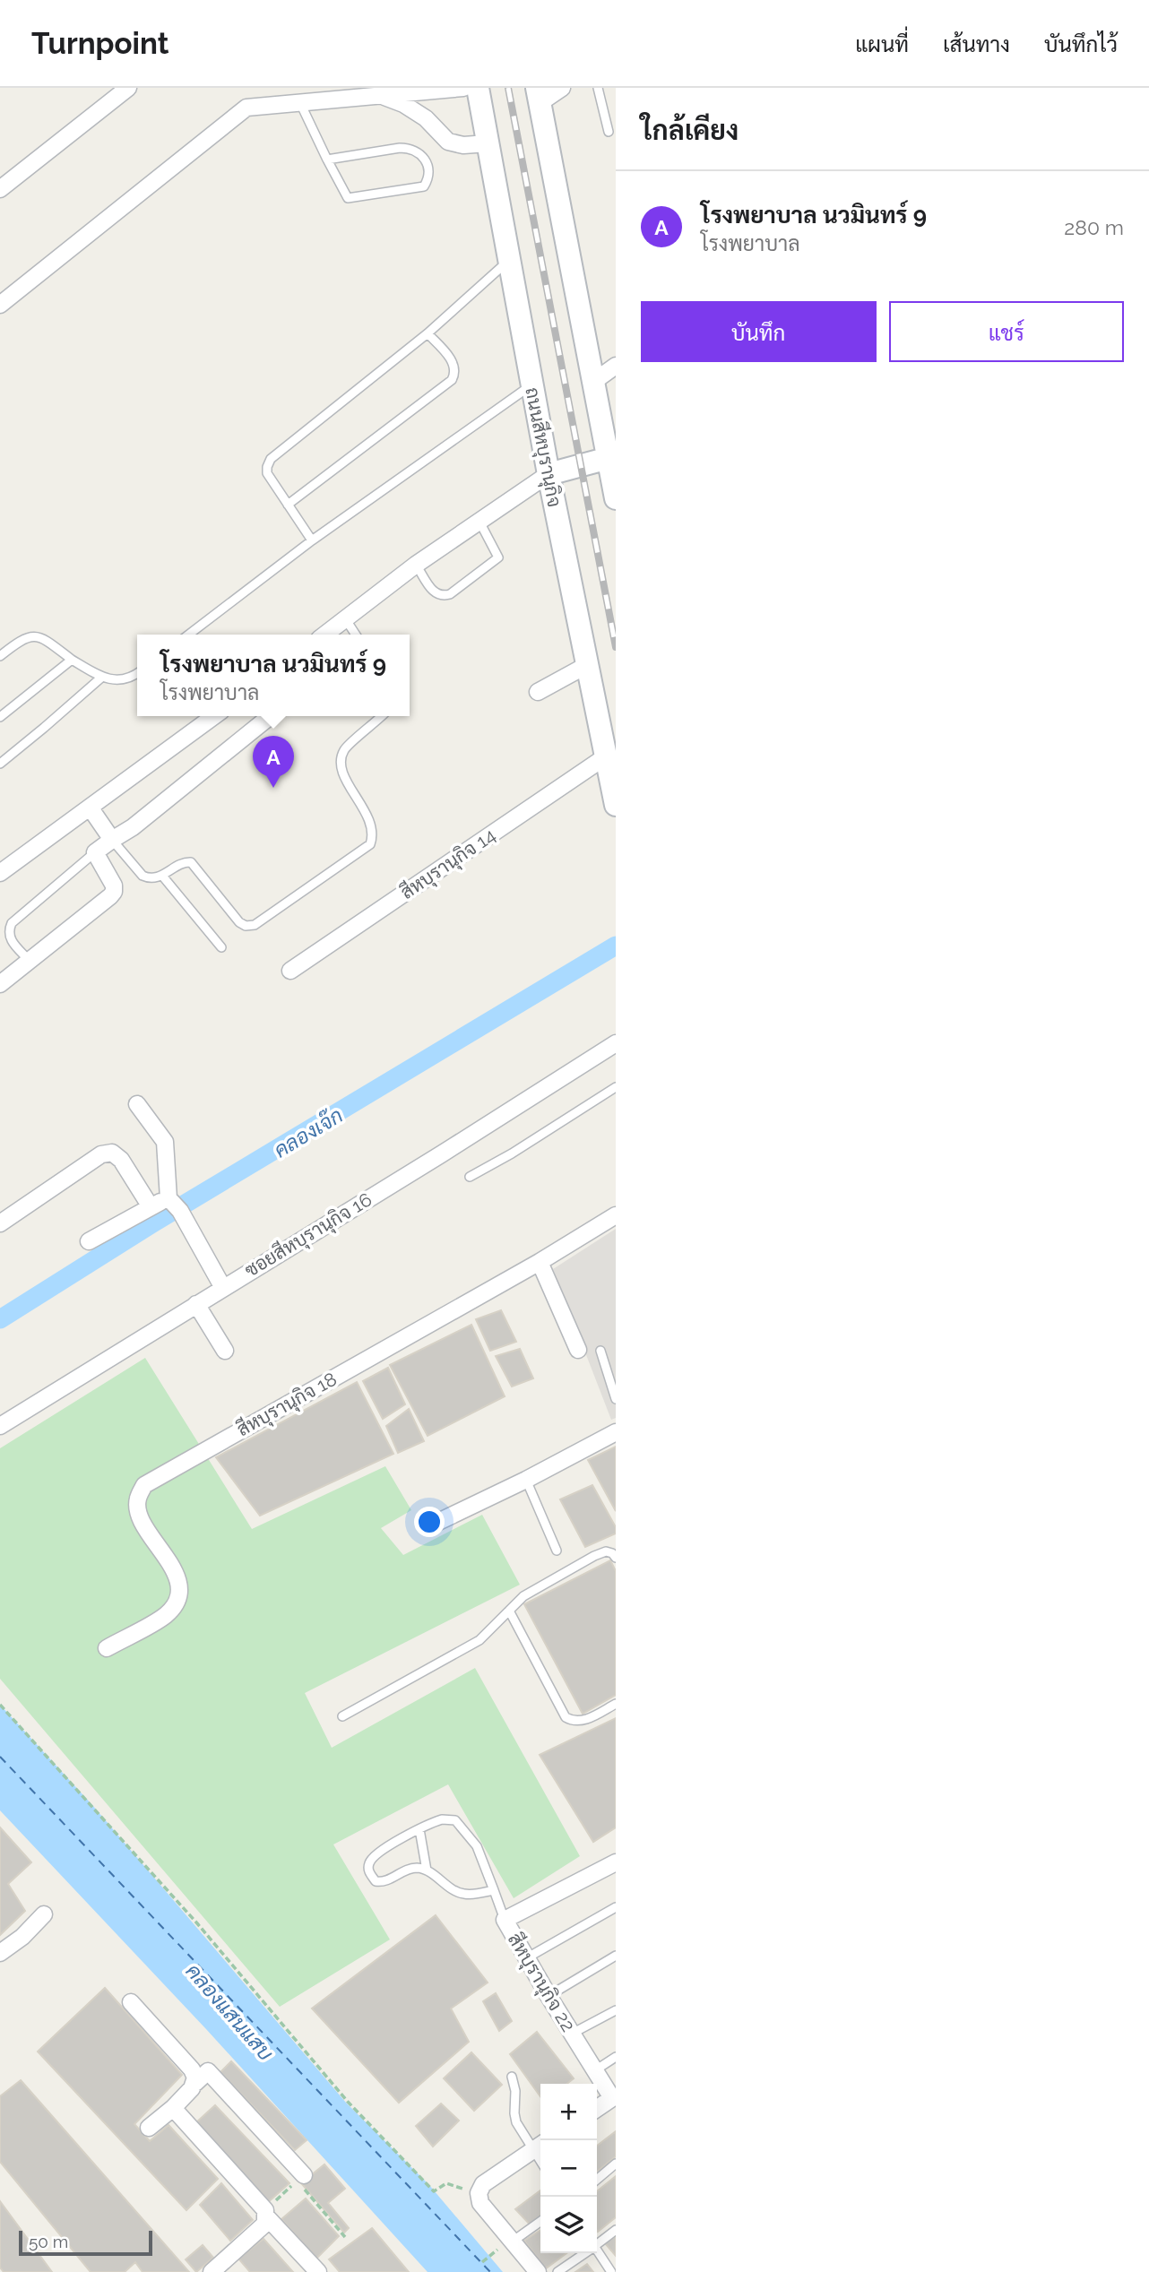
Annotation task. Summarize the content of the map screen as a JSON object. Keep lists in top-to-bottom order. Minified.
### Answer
{"streets":{"main road":["ถนนสีหบุรานุกิจ"],"street":["สีหบุรานุกิจ 14","ซอยสีหบุรานุกิจ 16","สีหบุรานุกิจ 18","สีหบุรานุกิจ 22"]},"crossings":[["ถนนสีหบุรานุกิจ","สีหบุรานุกิจ 14"]],"water":["คลองเจ๊ก","คลองแสนแสบ"],"scale_bar":"50 m","page":{"header":"Turnpoint","nav":["แผนที่","เส้นทาง","บันทึกไว้"],"heading":"ใกล้เคียง","list":[{"mark":"A","name":"โรงพยาบาล นวมินทร์ 9","note":"โรงพยาบาล","value":"280 m"}],"buttons":["บันทึก","แชร์"],"popup":["โรงพยาบาล นวมินทร์ 9","โรงพยาบาล"],"pins":"A","map_buttons":["+","−"],"scale":"50 m"}}
